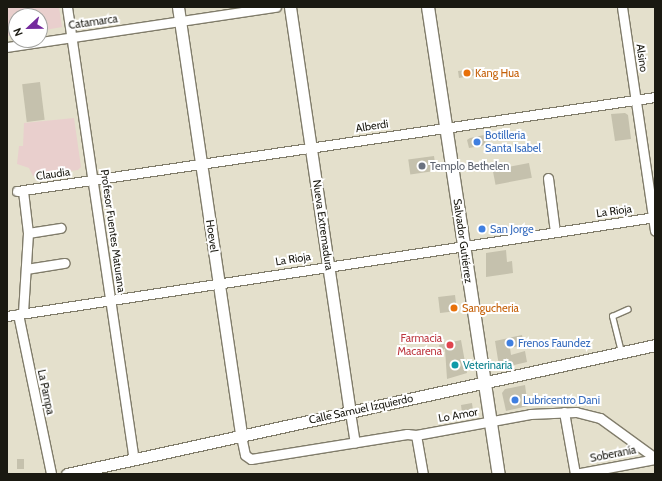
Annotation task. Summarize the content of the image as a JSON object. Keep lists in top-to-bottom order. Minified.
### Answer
{"streets":{"main road":["Salvador Gutiérrez"],"street":["Catamarca","Alsino","Alberdi","Claudia","La Rioja","Nueva Extremadura","Profesor Fuentes Maturana","Hoevel","La Pampa","Calle Samuel Izquierdo","Lo Amor","Soberanía"]},"crossings":[["Catamarca","Profesor Fuentes Maturana"],["Catamarca","Hoevel"],["Alsino","Alberdi"],["Alsino","La Rioja"],["Alberdi","Claudia"],["Alberdi","Nueva Extremadura"],["Alberdi","Profesor Fuentes Maturana"],["Alberdi","Hoevel"],["Alberdi","Salvador Gutiérrez"],["Claudia","Profesor Fuentes Maturana"],["Claudia","La Pampa"],["La Rioja","Nueva Extremadura"],["La Rioja","Profesor Fuentes Maturana"],["La Rioja","Hoevel"],["La Rioja","Salvador Gutiérrez"],["La Rioja","La Pampa"],["Nueva Extremadura","Calle Samuel Izquierdo"],["Nueva Extremadura","Lo Amor"],["Profesor Fuentes Maturana","Calle Samuel Izquierdo"],["Hoevel","Calle Samuel Izquierdo"],["Hoevel","Lo Amor"],["Salvador Gutiérrez","Calle Samuel Izquierdo"],["Salvador Gutiérrez","Lo Amor"],["Lo Amor","Soberanía"]],"places":["Kang Hua","Botilleria Santa Isabel","Templo Bethelen","San Jorge","Sangucheria","Frenos Faundez","Farmacia Macarena","Veterinaria","Lubricentro Dani"],"north":"left"}
